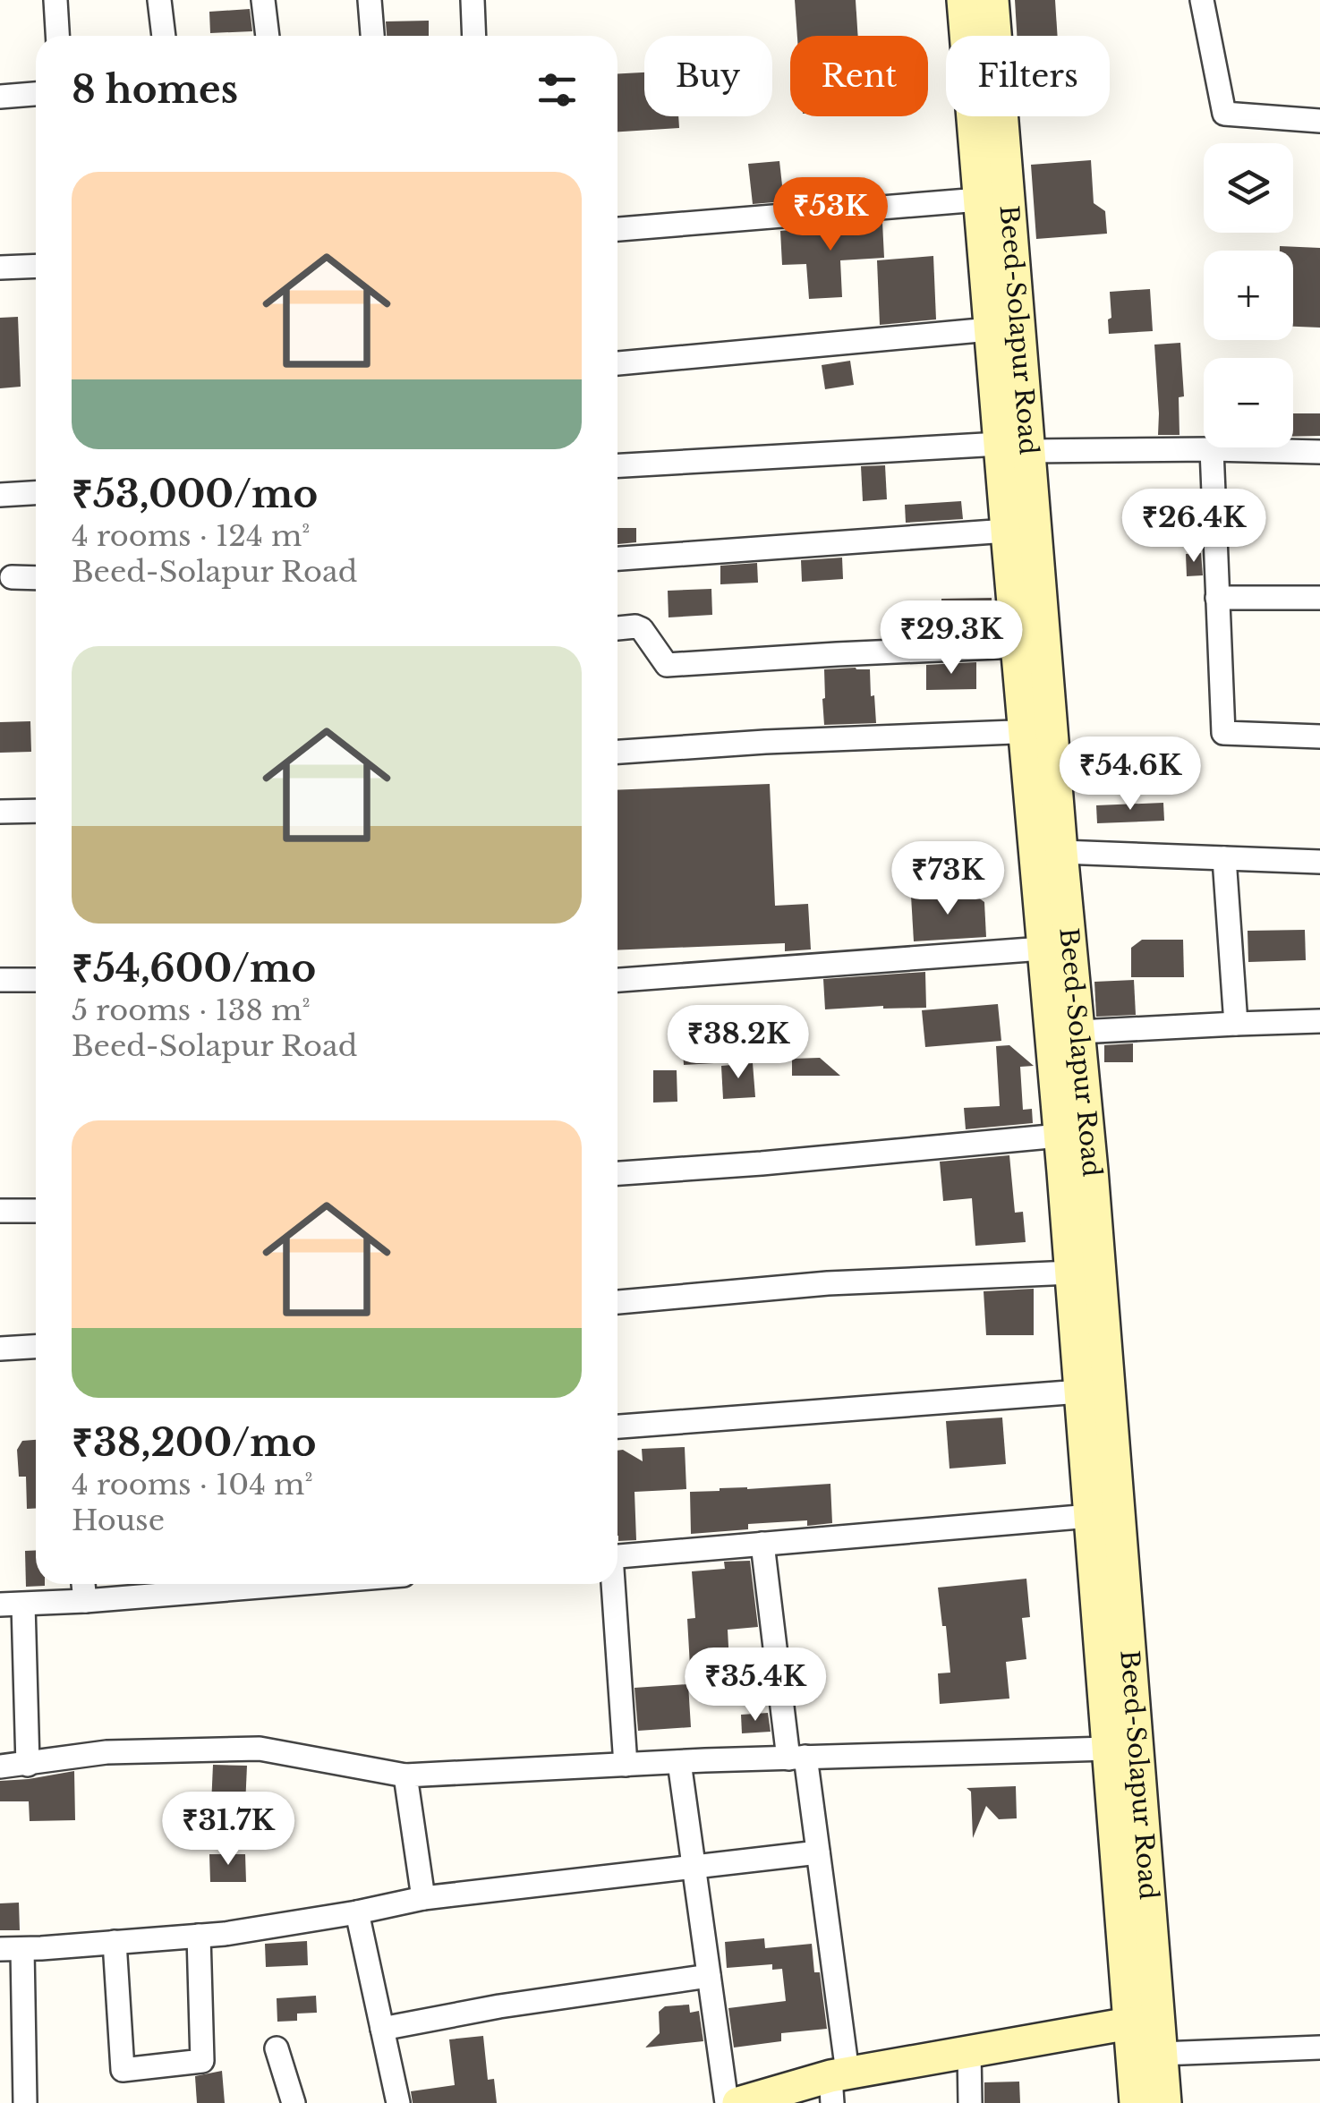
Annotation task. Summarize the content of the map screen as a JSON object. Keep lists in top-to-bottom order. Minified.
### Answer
{"streets":{"main road":["Beed-Solapur Road"]},"page":{"chip":["Buy","Rent","Filters"],"heading":"8 homes","map_buttons":["+","−"],"list":[{"name":"₹53,000/mo","note":"4 rooms · 124 m² · Beed-Solapur Road"},{"name":"₹54,600/mo","note":"5 rooms · 138 m² · Beed-Solapur Road"},{"name":"₹38,200/mo","note":"4 rooms · 104 m² · House"}],"price":["₹53K","₹26.4K","₹29.3K","₹54.6K","₹73K","₹38.2K","₹35.4K","₹31.7K"]}}
